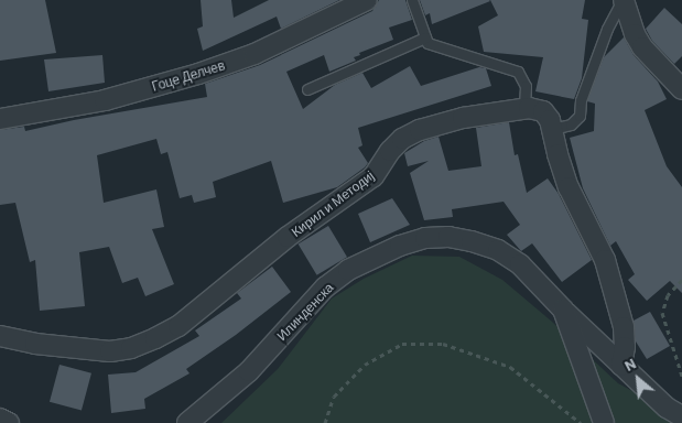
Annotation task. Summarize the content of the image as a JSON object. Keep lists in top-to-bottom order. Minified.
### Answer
{"streets":{"street":["Гоце Делчев","Кирил и Методиј","Илинденска"]},"north":"top left"}
